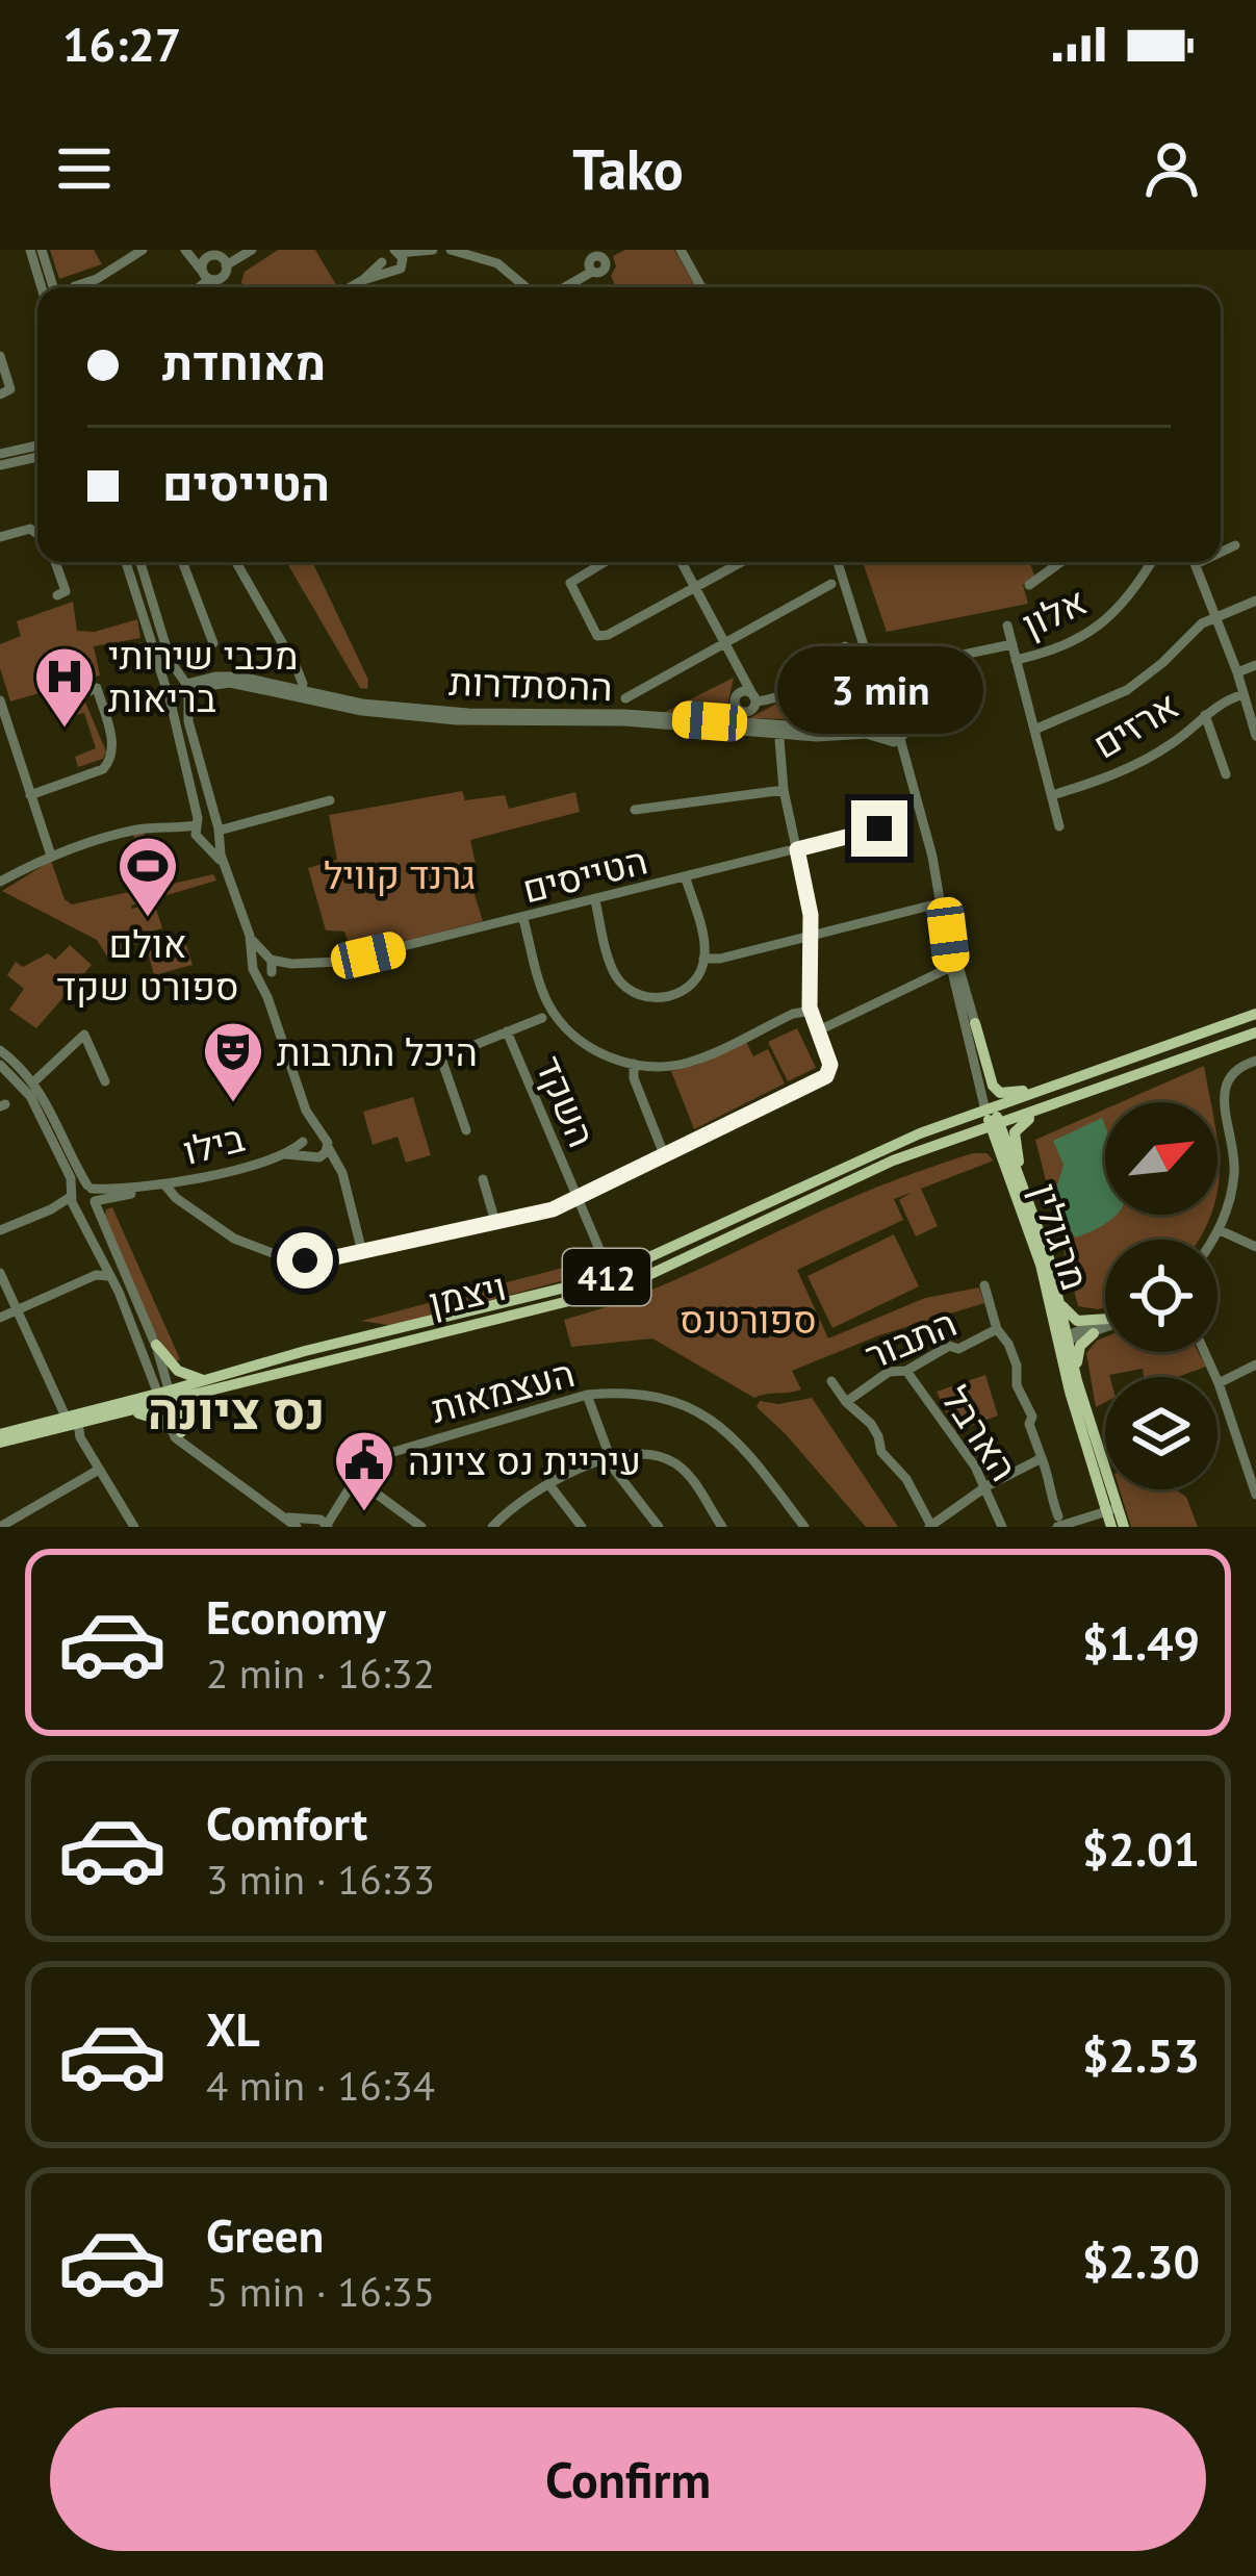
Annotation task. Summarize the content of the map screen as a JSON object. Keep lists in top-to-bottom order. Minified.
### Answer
{"streets":{"main road":["מרגולין","412","ויצמן"],"street":["אלון","ההסתדרות","ארזים","הטייסים","השקד","בילו","התבור","העצמאות","הארבל"]},"crossings":[["מרגולין","412"],["מרגולין","ויצמן"],["412","ויצמן"],["התבור","הארבל"]],"districts":["נס ציונה"],"parks":["גרנד קוויל","ספורטנס"],"places":{"hospital":["מכבי שירותי בריאות"],"sports":["אולם ספורט שקד"],"theatre":["היכל התרבות"],"public building":["עיריית נס ציונה"]},"north":"top right","page":{"status":"16:27","header":"Tako","banner":["מאוחדת","הטייסים"],"bubble":"3 min","list":[{"name":"Economy","note":"2 min · 16:32","value":"$1.49"},{"name":"Comfort","note":"3 min · 16:33","value":"$2.01"},{"name":"XL","note":"4 min · 16:34","value":"$2.53"},{"name":"Green","note":"5 min · 16:35","value":"$2.30"}],"buttons":"Confirm"}}
